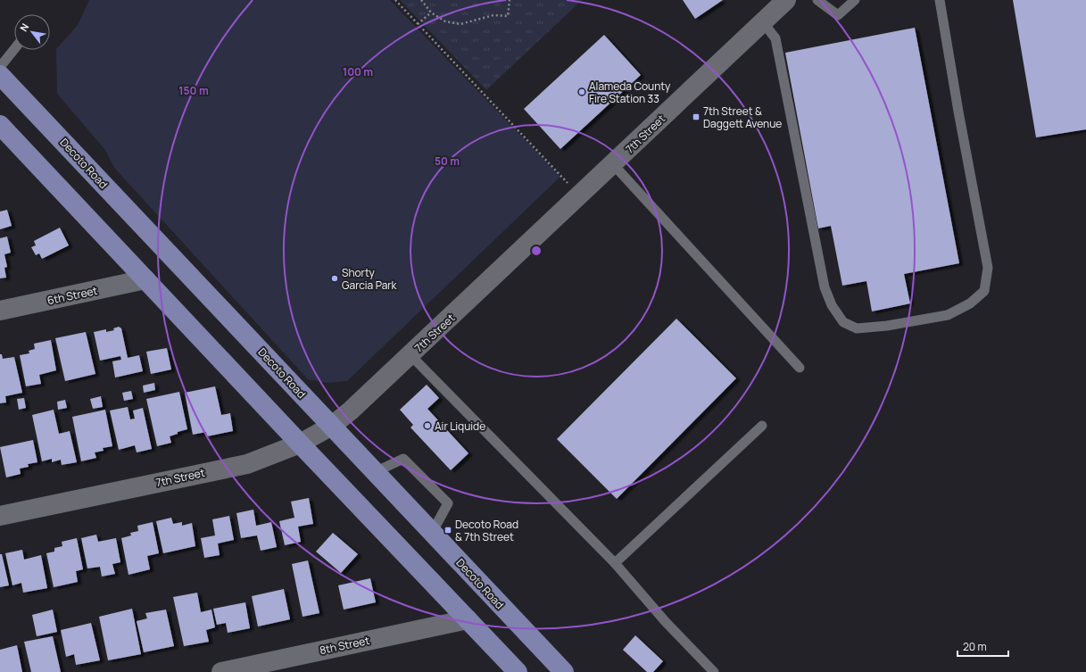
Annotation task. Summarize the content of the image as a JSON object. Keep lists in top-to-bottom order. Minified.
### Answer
{"streets":{"main road":["Decoto Road"],"street":["7th Street","6th Street","8th Street"]},"crossings":[["7th Street","Decoto Road"]],"places":{"other":["Alameda County Fire Station 33","Shorty Garcia Park","Air Liquide"],"transit":["7th Street & Daggett Avenue","Decoto Road & 7th Street"]},"scale_bar":"20 m","north":"top left","rings":["100 m","150 m","50 m"]}
